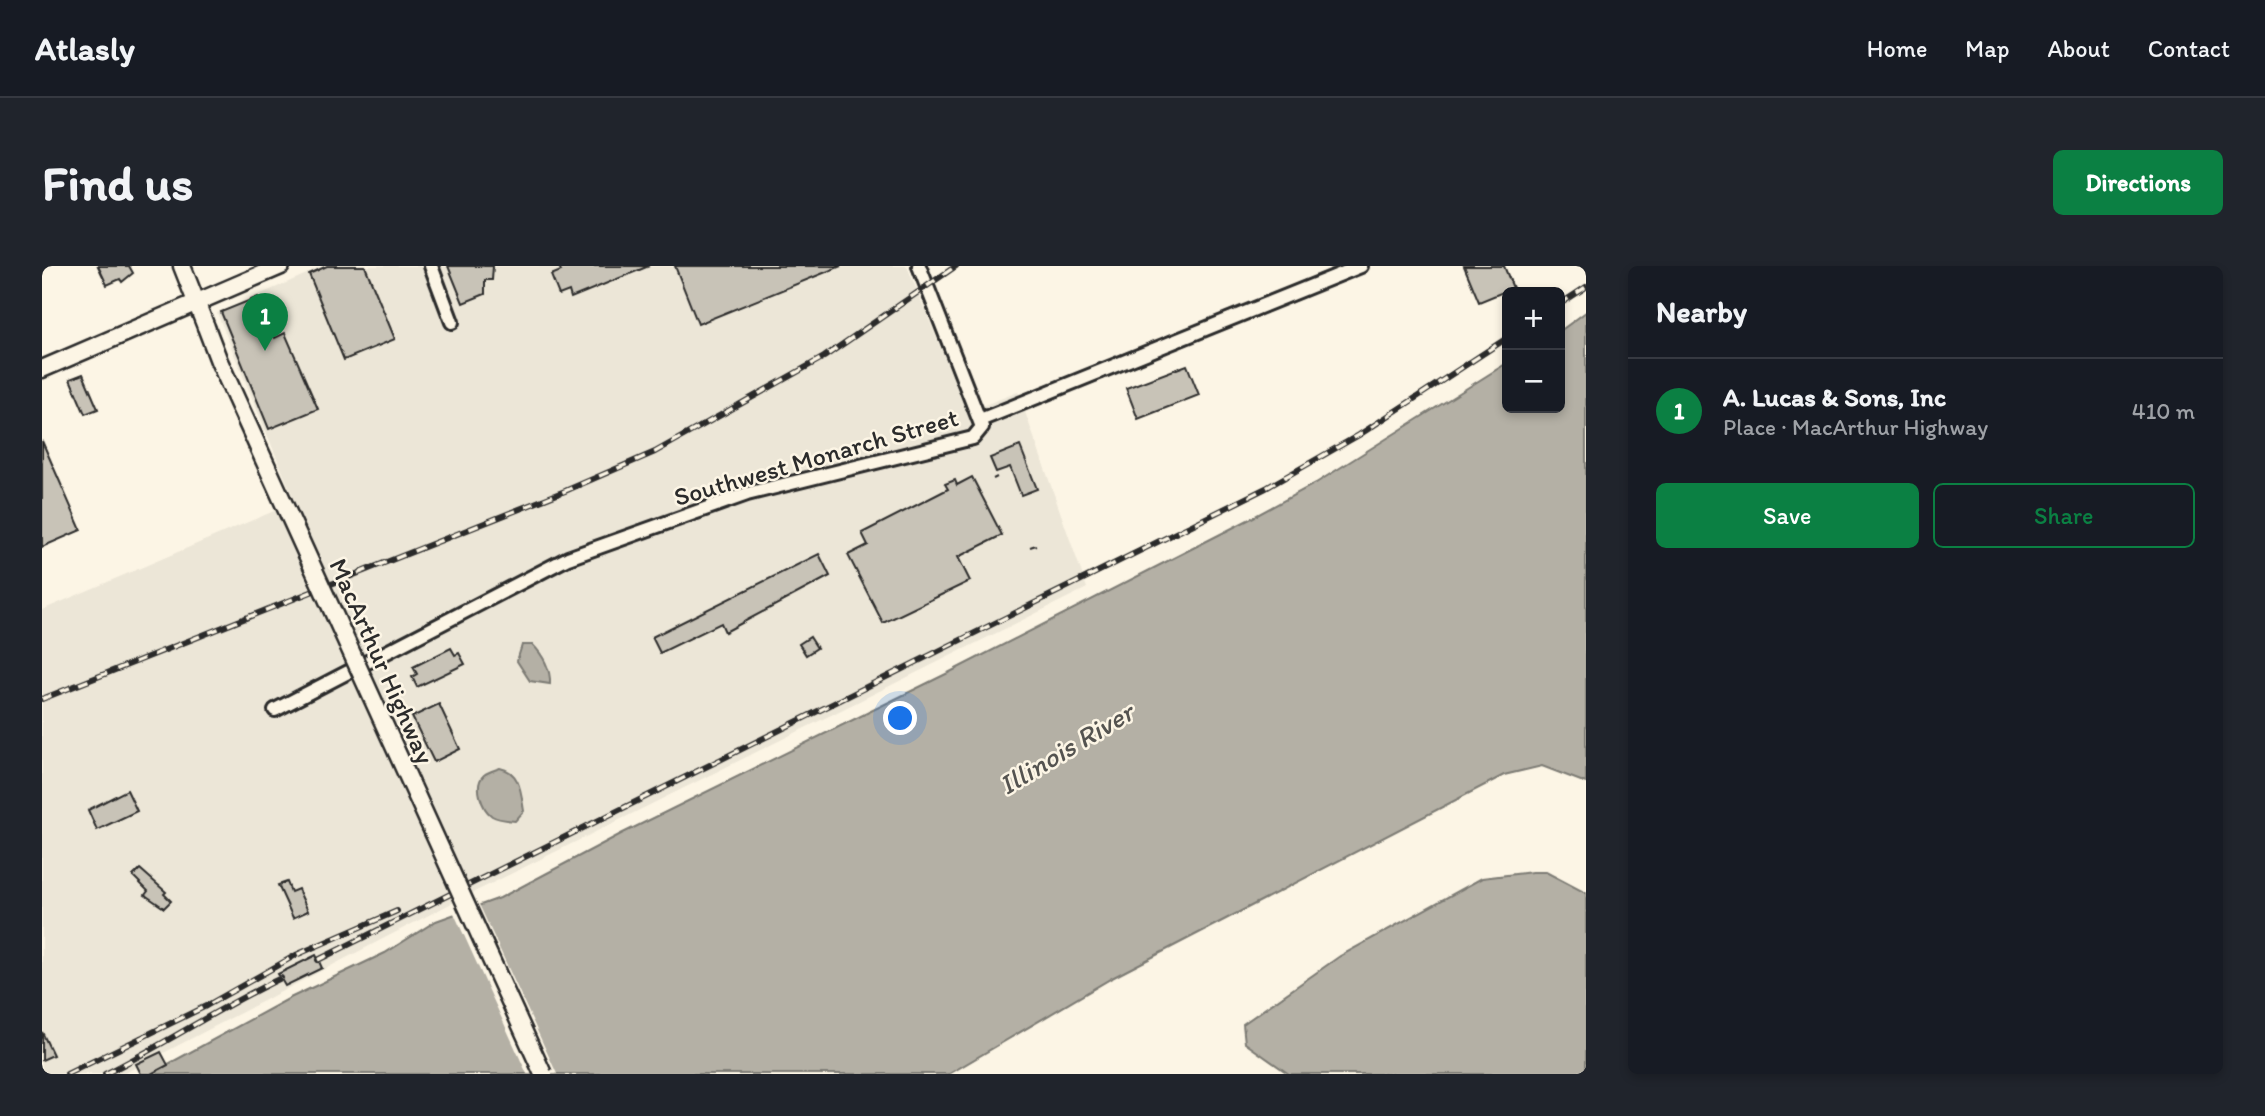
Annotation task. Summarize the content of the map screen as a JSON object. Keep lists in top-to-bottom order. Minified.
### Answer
{"streets":{"main road":["MacArthur Highway"],"street":["Southwest Monarch Street"]},"water":["Illinois River"],"page":{"header":"Atlasly","nav":["Home","Map","About","Contact"],"buttons":["Directions",["Save","Share"]],"title":"Find us","heading":"Nearby","map_buttons":["+","−"],"pins":"1","list":[{"mark":"1","name":"A. Lucas & Sons, Inc","note":"Place · MacArthur Highway","value":"410 m"}]}}
